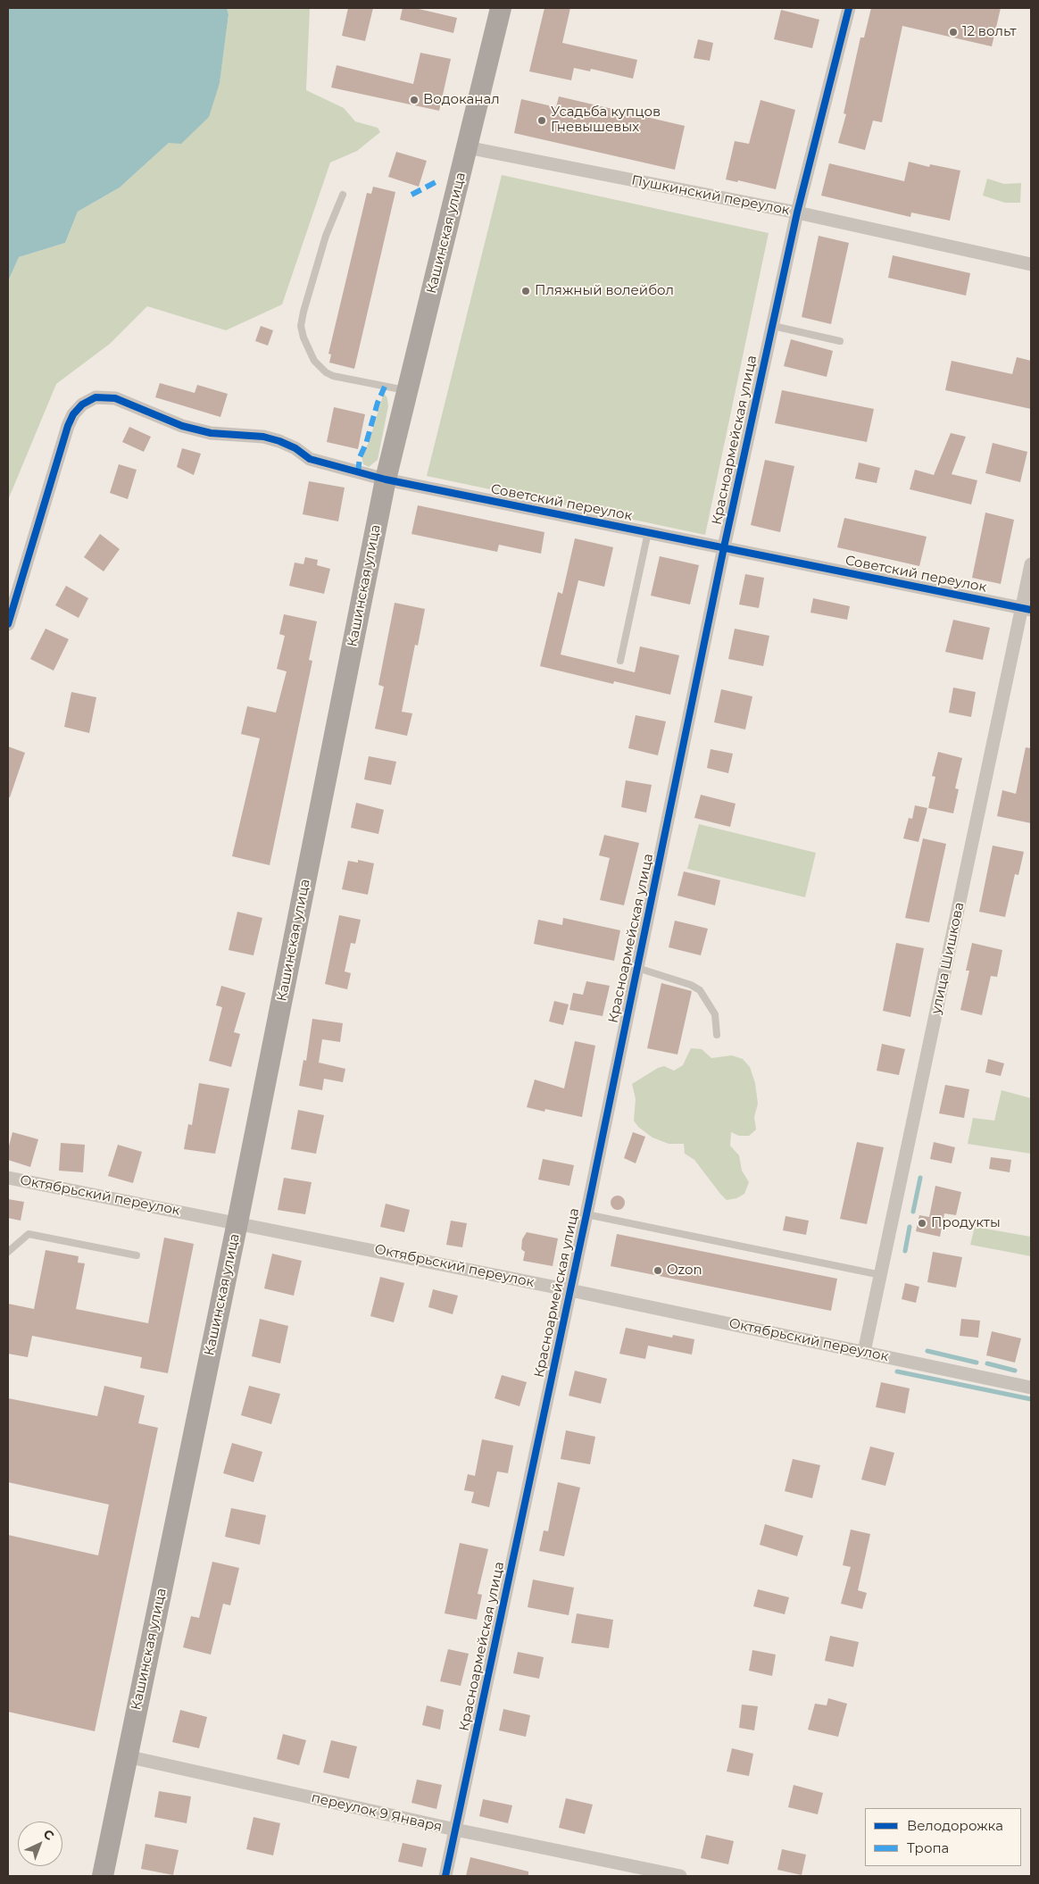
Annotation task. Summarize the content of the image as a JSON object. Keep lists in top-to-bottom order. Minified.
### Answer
{"streets":{"main road":["Кашинская улица"],"street":["Пушкинский переулок","Красноармейская улица","Советский переулок","улица Шишкова","Октябрьский переулок","переулок 9 Января"]},"crossings":[["Пушкинский переулок","Кашинская улица"],["Пушкинский переулок","Красноармейская улица"],["Кашинская улица","Советский переулок"],["Кашинская улица","Октябрьский переулок"],["Кашинская улица","переулок 9 Января"],["Красноармейская улица","Советский переулок"],["Красноармейская улица","Октябрьский переулок"],["Красноармейская улица","переулок 9 Января"],["Советский переулок","улица Шишкова"],["улица Шишкова","Октябрьский переулок"]],"places":["12 вольт","Водоканал","Усадьба купцов Гневышевых","Пляжный волейбол","Продукты","Ozon"],"legend":["Велодорожка","Тропа"],"north":"top right"}
